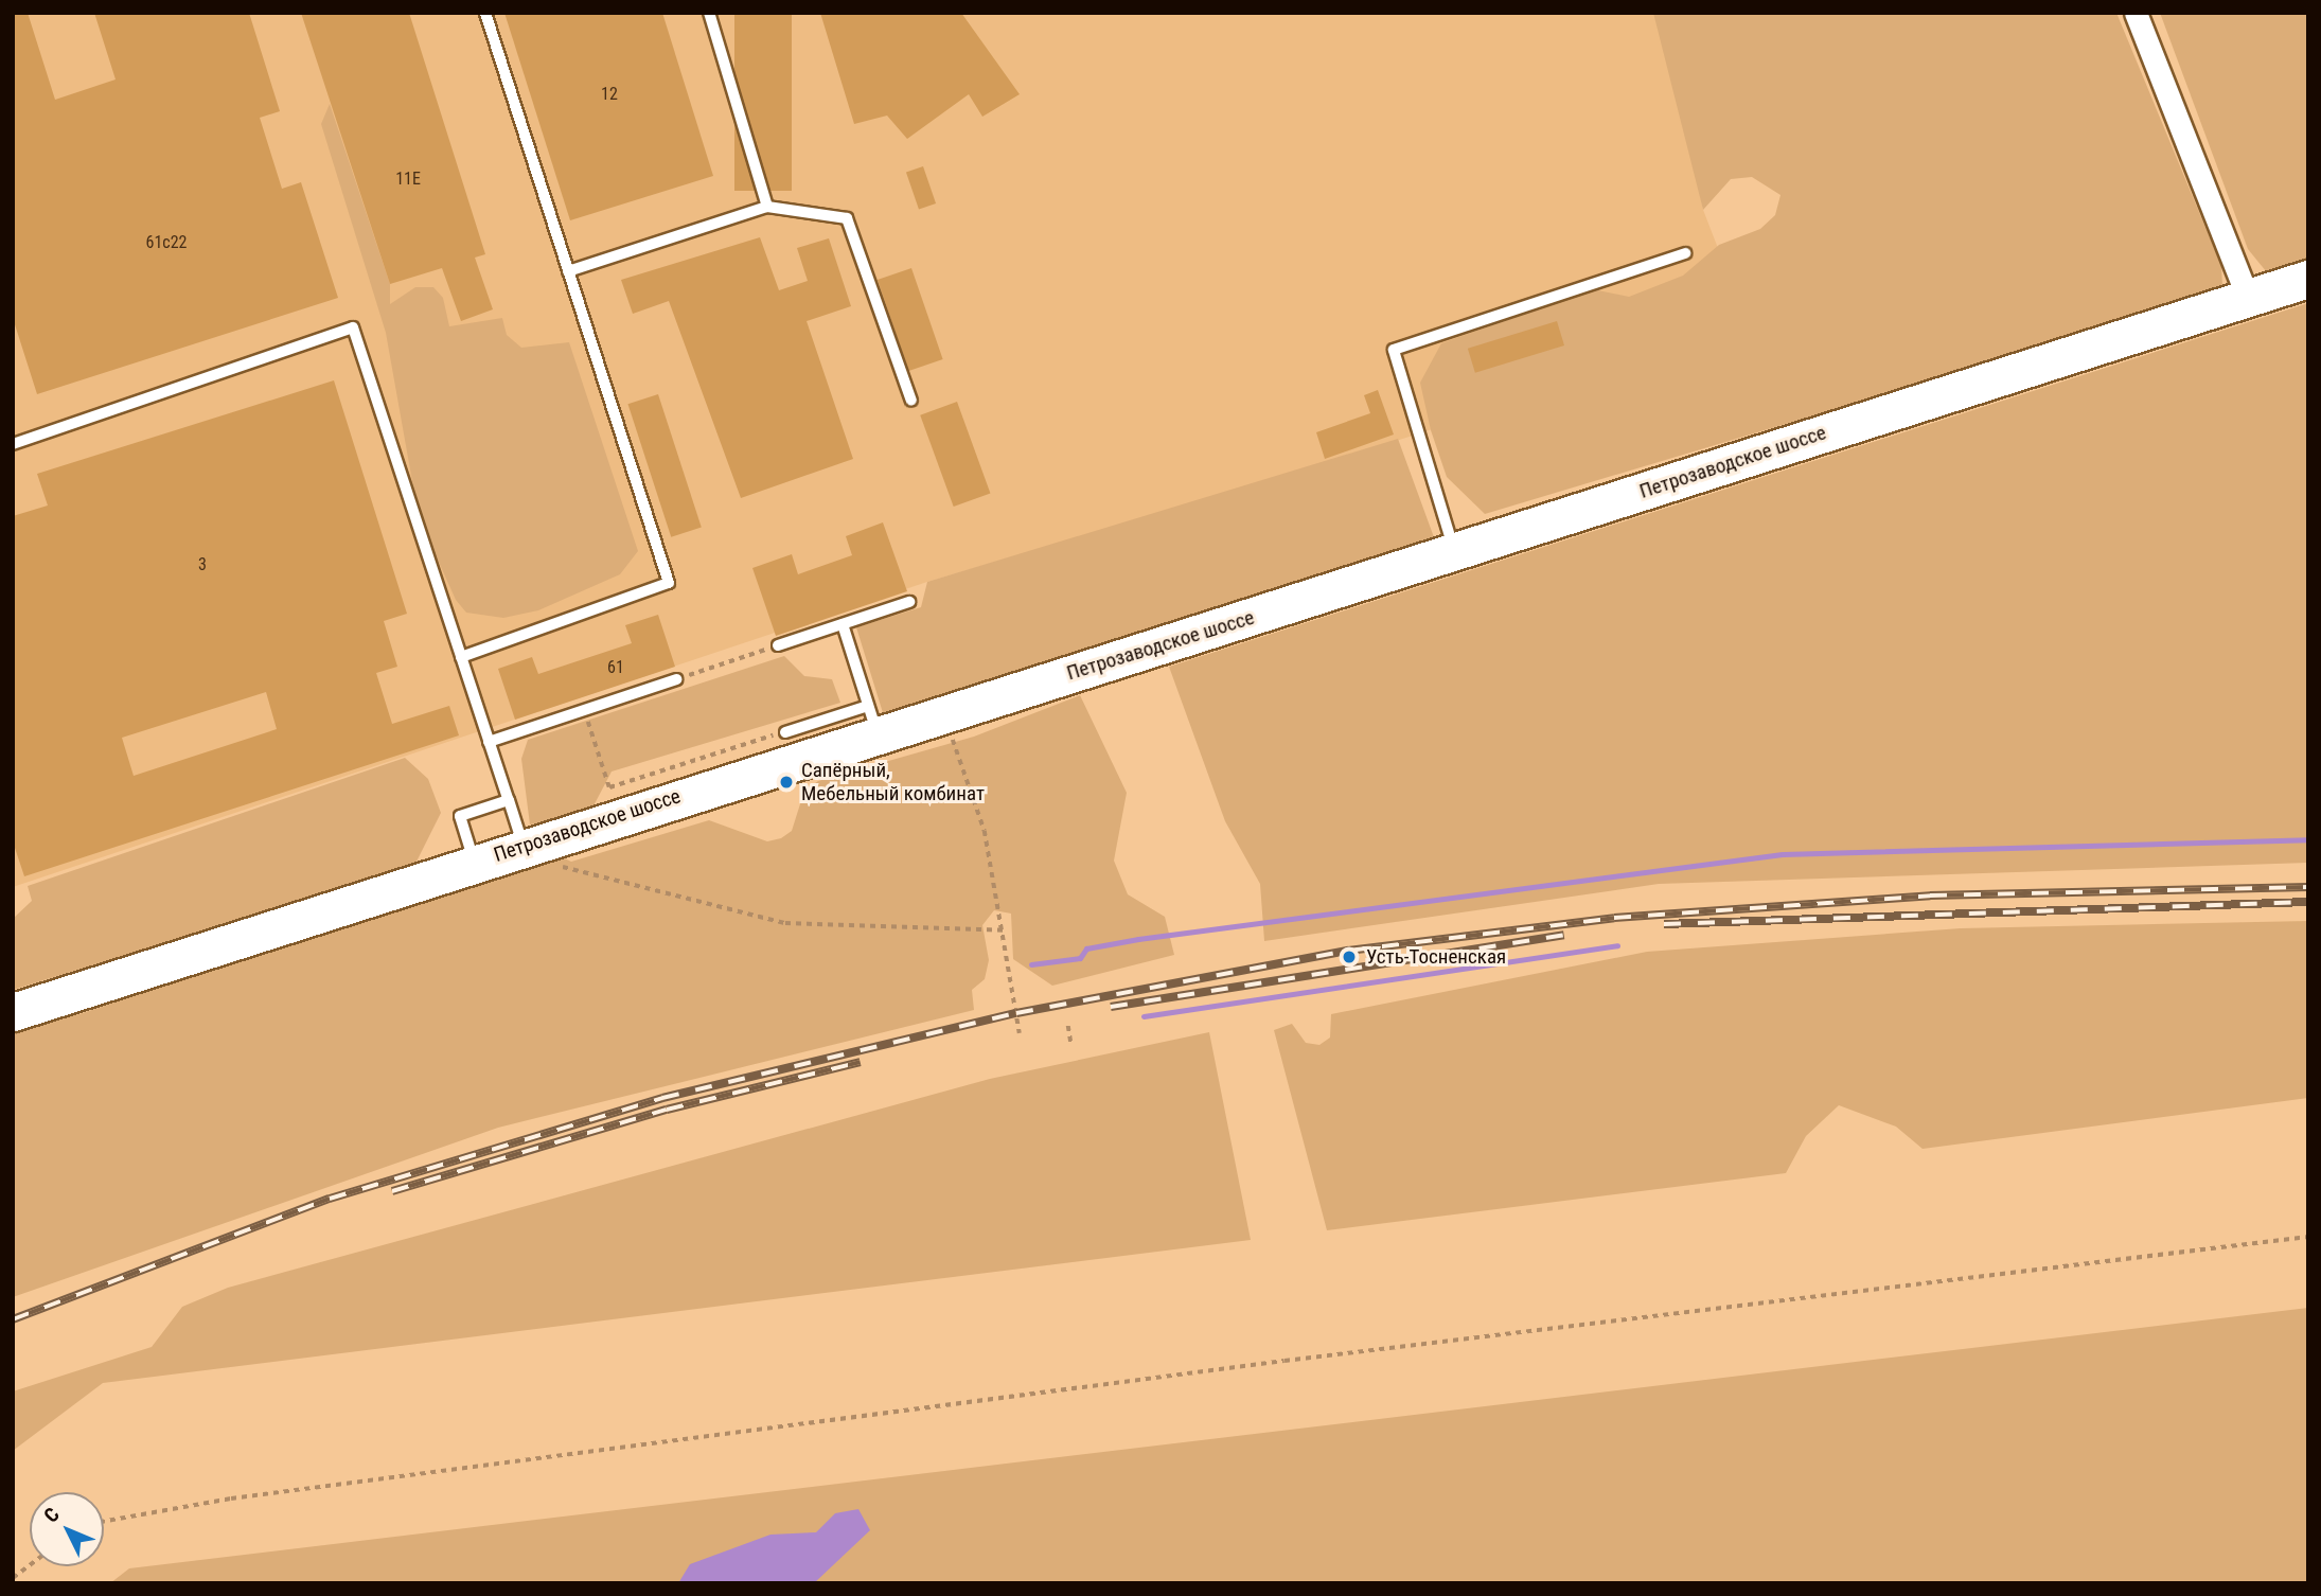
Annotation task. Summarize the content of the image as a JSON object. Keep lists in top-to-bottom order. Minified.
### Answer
{"streets":{"main road":["Петрозаводское шоссе"]},"places":["Сапёрный, Мебельный комбинат","Усть-Тосненская"],"house_numbers":["12","11Е","61с22","3","61"],"north":"top left"}
